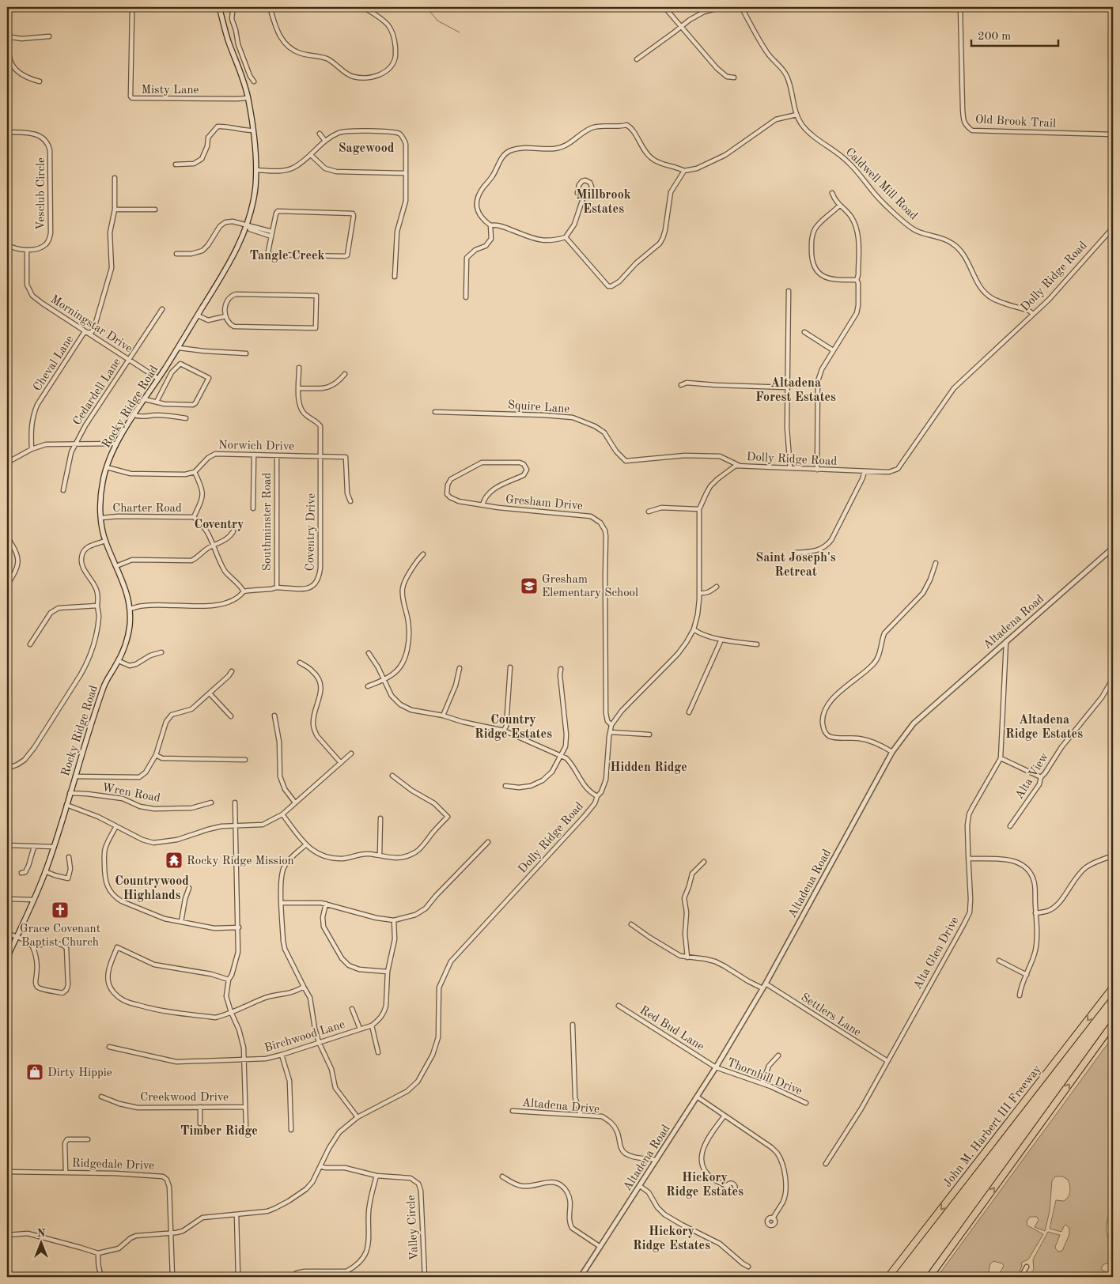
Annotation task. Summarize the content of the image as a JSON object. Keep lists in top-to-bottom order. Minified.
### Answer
{"streets":{"highway":["John M. Harbert III Freeway"],"main road":["Rocky Ridge Road"],"street":["Misty Lane","Old Brook Trail","Caldwell Mill Road","Vesclub Circle","Dolly Ridge Road","Morningstar Drive","Cheval Lane","Cedardell Lane","Squire Lane","Norwich Drive","Gresham Drive","Charter Road","Southminster Road","Coventry Drive","Altadena Road","Alta View","Wren Road","Alta Glen Drive","Settlers Lane","Red Bud Lane","Birchwood Lane","Thornhill Drive","Creekwood Drive","Altadena Drive","Ridgedale Drive","Valley Circle"]},"crossings":[["Misty Lane","Rocky Ridge Road"],["Caldwell Mill Road","Dolly Ridge Road"],["Vesclub Circle","Morningstar Drive"],["Dolly Ridge Road","Squire Lane"],["Dolly Ridge Road","Gresham Drive"],["Dolly Ridge Road","Ridgedale Drive"],["Dolly Ridge Road","Valley Circle"],["Morningstar Drive","Cheval Lane"],["Morningstar Drive","Cedardell Lane"],["Morningstar Drive","Rocky Ridge Road"],["Rocky Ridge Road","Charter Road"],["Rocky Ridge Road","Coventry Drive"],["Rocky Ridge Road","Wren Road"],["Norwich Drive","Southminster Road"],["Norwich Drive","Coventry Drive"],["Southminster Road","Coventry Drive"],["Altadena Road","Alta Glen Drive"],["Altadena Road","Settlers Lane"],["Altadena Road","Red Bud Lane"],["Altadena Road","Thornhill Drive"],["Altadena Road","Altadena Drive"],["Alta Glen Drive","Settlers Lane"],["Red Bud Lane","Thornhill Drive"]],"districts":["Sagewood","Millbrook Estates","Tangle Creek","Altadena Forest Estates","Coventry","Saint Joseph's Retreat","Country Ridge Estates","Altadena Ridge Estates","Hidden Ridge","Countrywood Highlands","Timber Ridge","Hickory Ridge Estates","Hickory Ridge Estates"],"places":{"school or university":["Gresham Elementary School"],"temple":["Rocky Ridge Mission"],"church":["Grace Covenant Baptist Church"],"shop":["Dirty Hippie"]},"scale_bar":"200 m","north":"top"}
